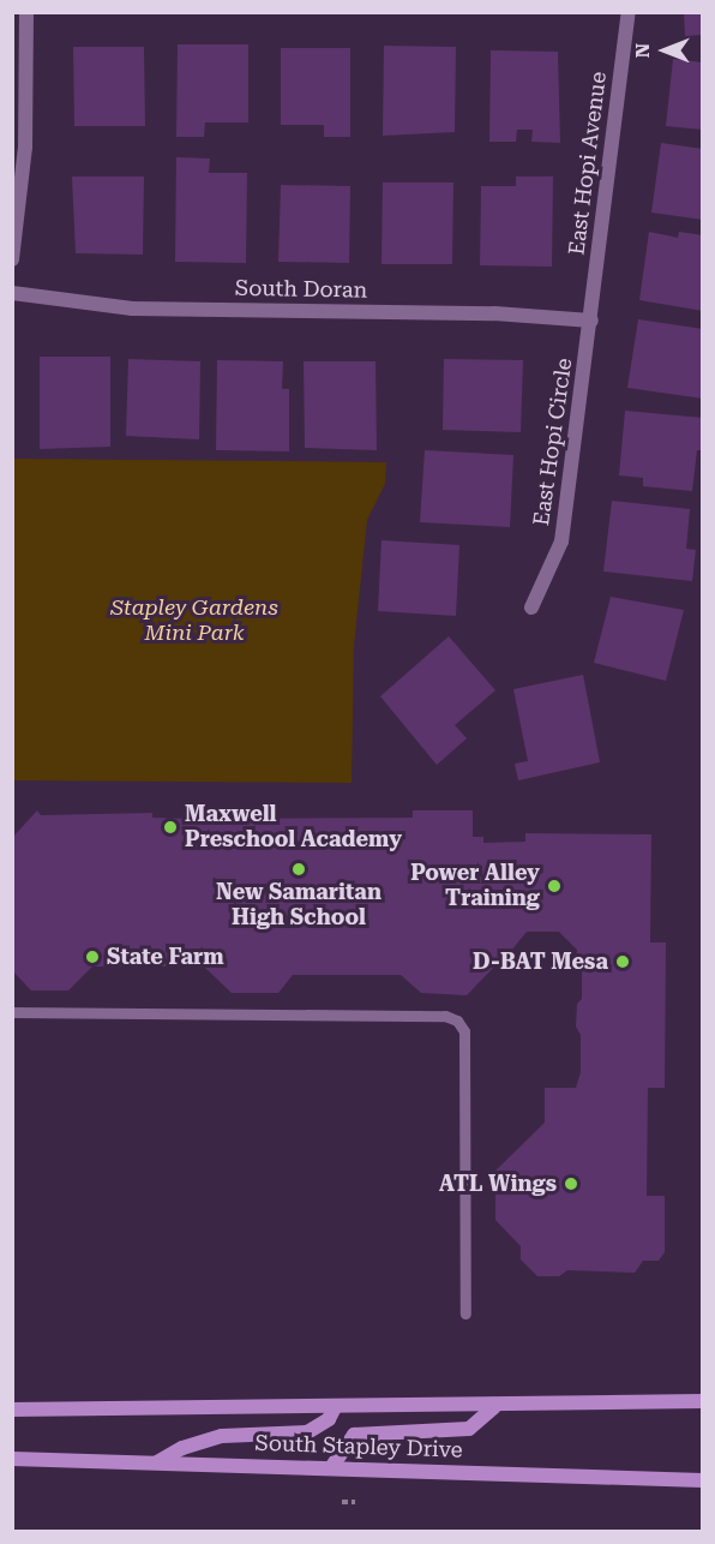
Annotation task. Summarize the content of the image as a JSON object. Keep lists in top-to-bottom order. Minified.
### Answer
{"streets":{"main road":["South Stapley Drive"],"street":["East Hopi Avenue","South Doran","East Hopi Circle"]},"crossings":[["East Hopi Avenue","South Doran"],["East Hopi Avenue","East Hopi Circle"],["South Doran","East Hopi Circle"]],"parks":["Stapley Gardens Mini Park"],"places":["Maxwell Preschool Academy","New Samaritan High School","Power Alley Training","State Farm","D-BAT Mesa","ATL Wings"],"north":"left"}
